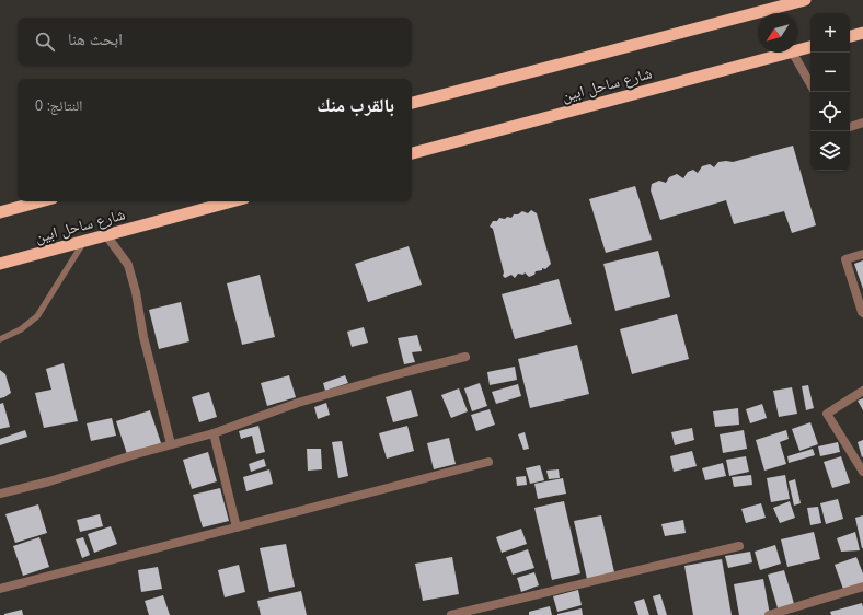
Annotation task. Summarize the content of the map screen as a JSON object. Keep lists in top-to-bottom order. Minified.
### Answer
{"streets":{"highway":["شارع ساحل ابين"]},"north":"bottom left","page":{"map_buttons":["+","−"],"search":"ابحث هنا","heading":["بالقرب منك","النتائج: 0"]}}
